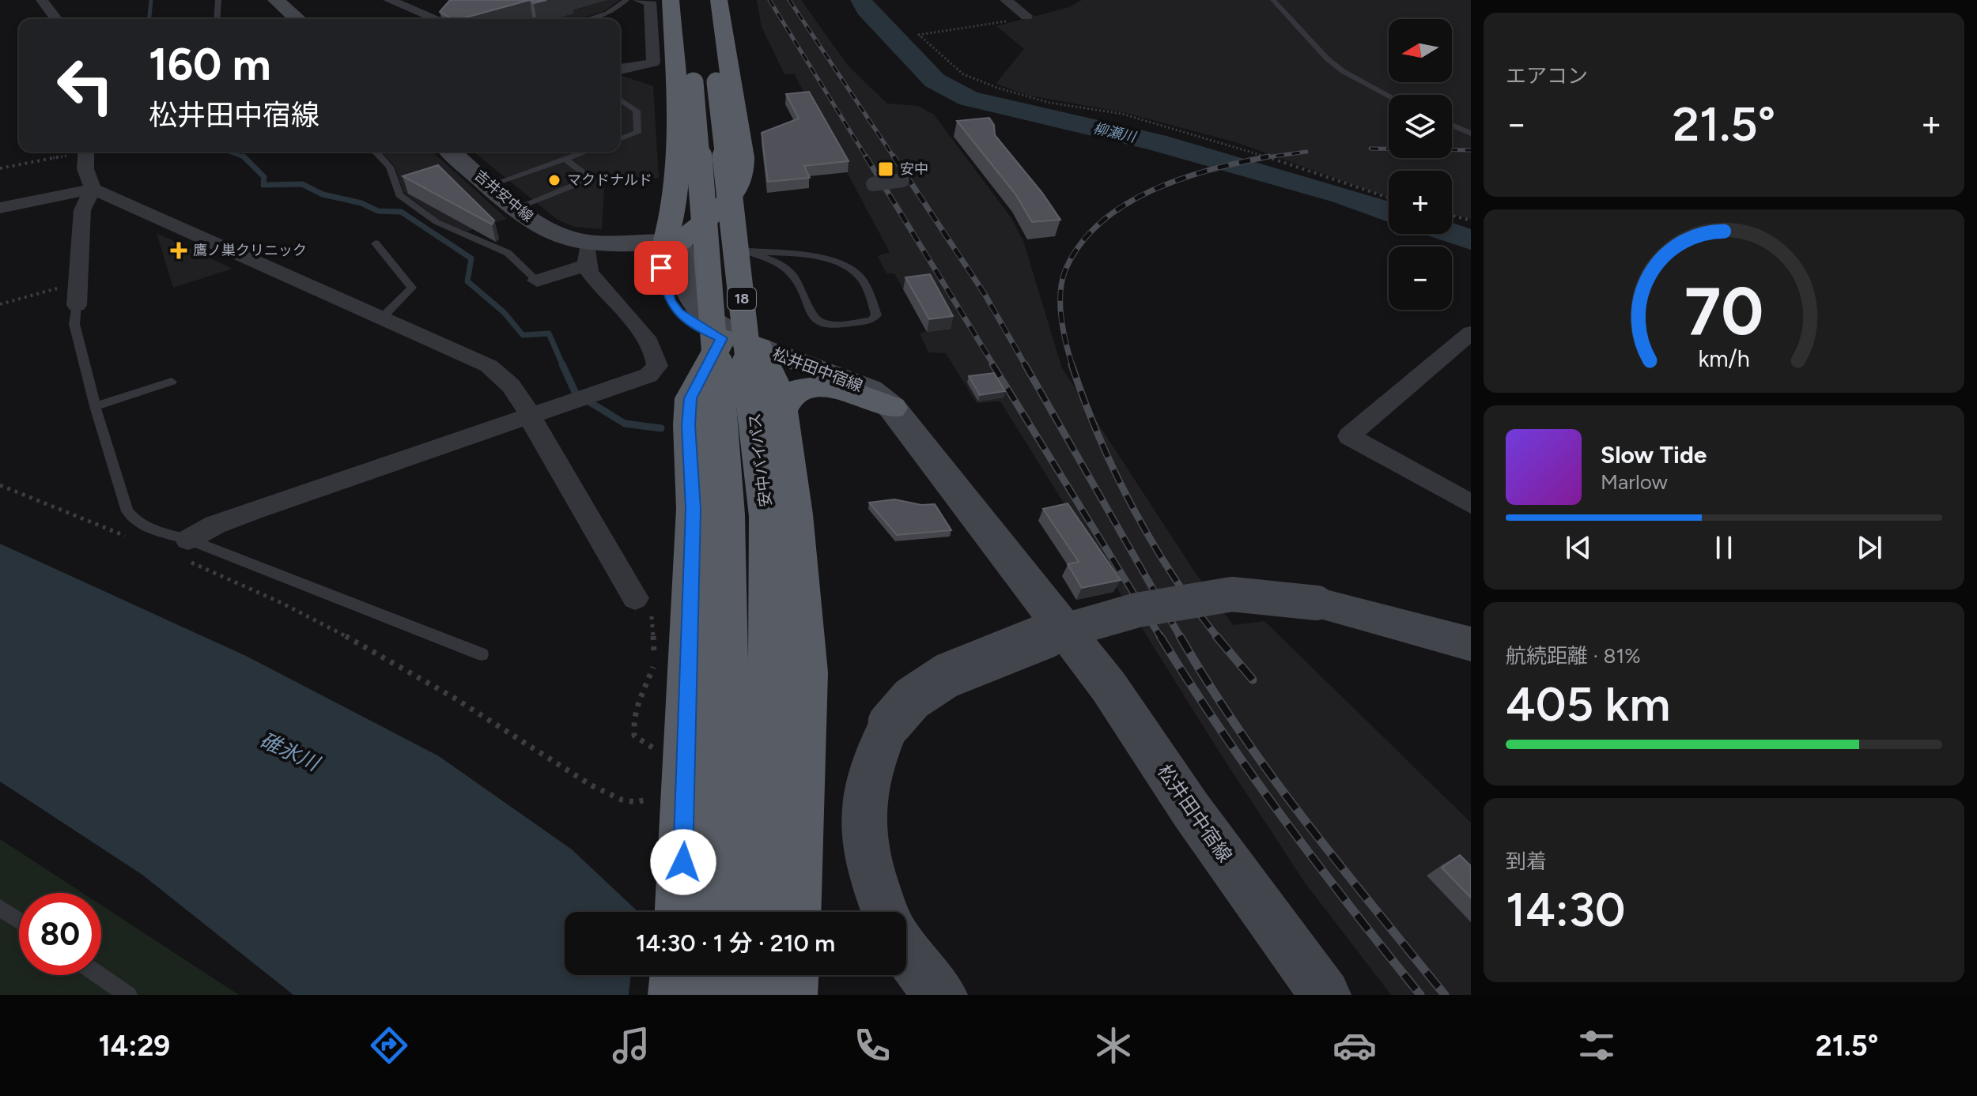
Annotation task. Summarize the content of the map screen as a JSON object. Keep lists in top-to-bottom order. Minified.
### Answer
{"streets":{"highway":["18","安中バイパス"],"main road":["吉井安中線","松井田中宿線"]},"crossings":[["吉井安中線","松井田中宿線"],["18","安中バイパス"]],"water":["柳瀬川","碓氷川"],"places":{"transit":["安中"],"other":["マクドナルド"],"health":["鷹ノ巣クリニック"]},"north":"left","page":{"tile":["エアコン",["航続距離 · 81%","405 km"],["到着","14:30"]],"map_buttons":["+","−"],"turn":["160 m","松井田中宿線"],"heat":["−","21.5°","+"],"song":["Slow Tide","Marlow"],"limit":"80","trip":"14:30 · 1 分 · 210 m","tabs":["14:29","21.5°"],"gauge":["70","km/h"]}}
